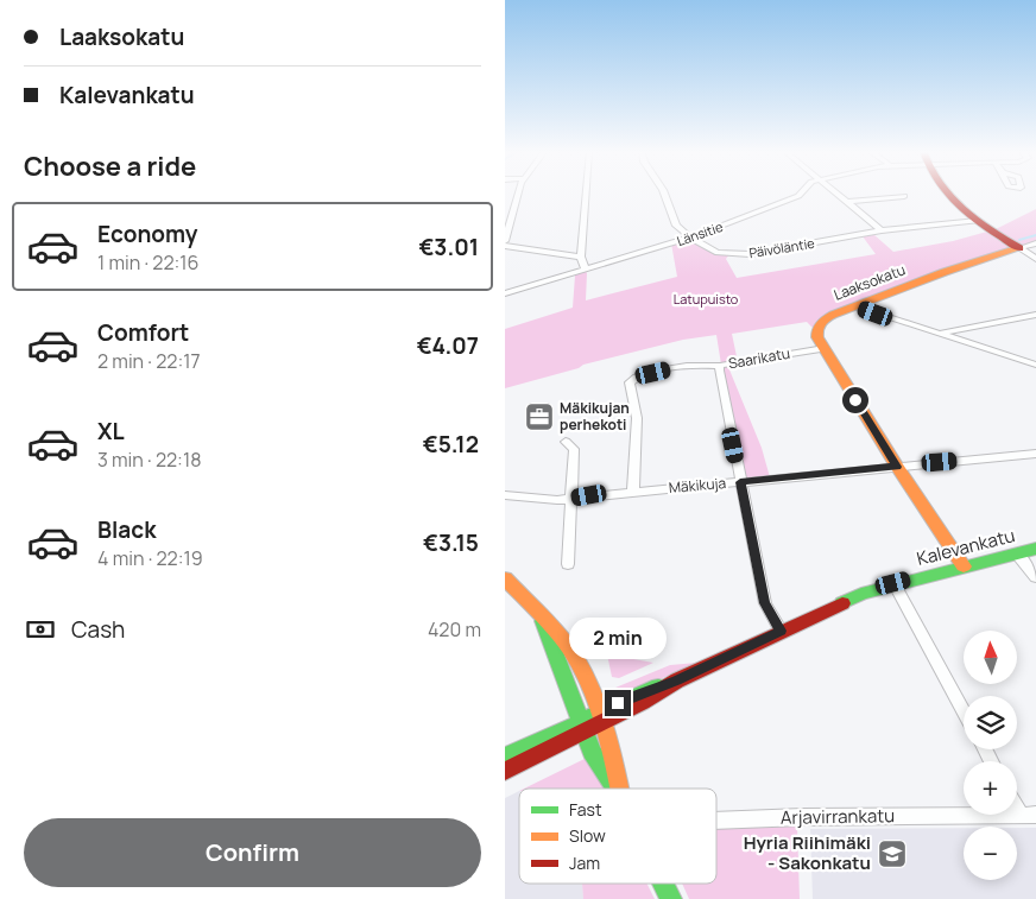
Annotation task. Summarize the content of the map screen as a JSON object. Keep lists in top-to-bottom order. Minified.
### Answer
{"streets":{"street":["Länsitie","Päivöläntie","Laaksokatu","Saarikatu","Mäkikuja","Kalevankatu","Arjavirrankatu"]},"crossings":[["Länsitie","Päivöläntie"],["Laaksokatu","Saarikatu"],["Laaksokatu","Mäkikuja"],["Laaksokatu","Kalevankatu"],["Saarikatu","Mäkikuja"],["Saarikatu","Kalevankatu"]],"parks":["Latupuisto"],"places":{"office":["Mäkikujan perhekoti"],"school or university":["Hyria Riihimäki - Sakonkatu"]},"legend":["Fast","Slow","Jam"],"north":"top","page":{"banner":["Laaksokatu","Kalevankatu"],"heading":"Choose a ride","list":[{"name":"Economy","note":"1 min · 22:16","value":"€3.01"},{"name":"Comfort","note":"2 min · 22:17","value":"€4.07"},{"name":"XL","note":"3 min · 22:18","value":"€5.12"},{"name":"Black","note":"4 min · 22:19","value":"€3.15"}],"pay":["Cash","420 m"],"bubble":"2 min","map_buttons":["+","−"],"buttons":"Confirm"}}
